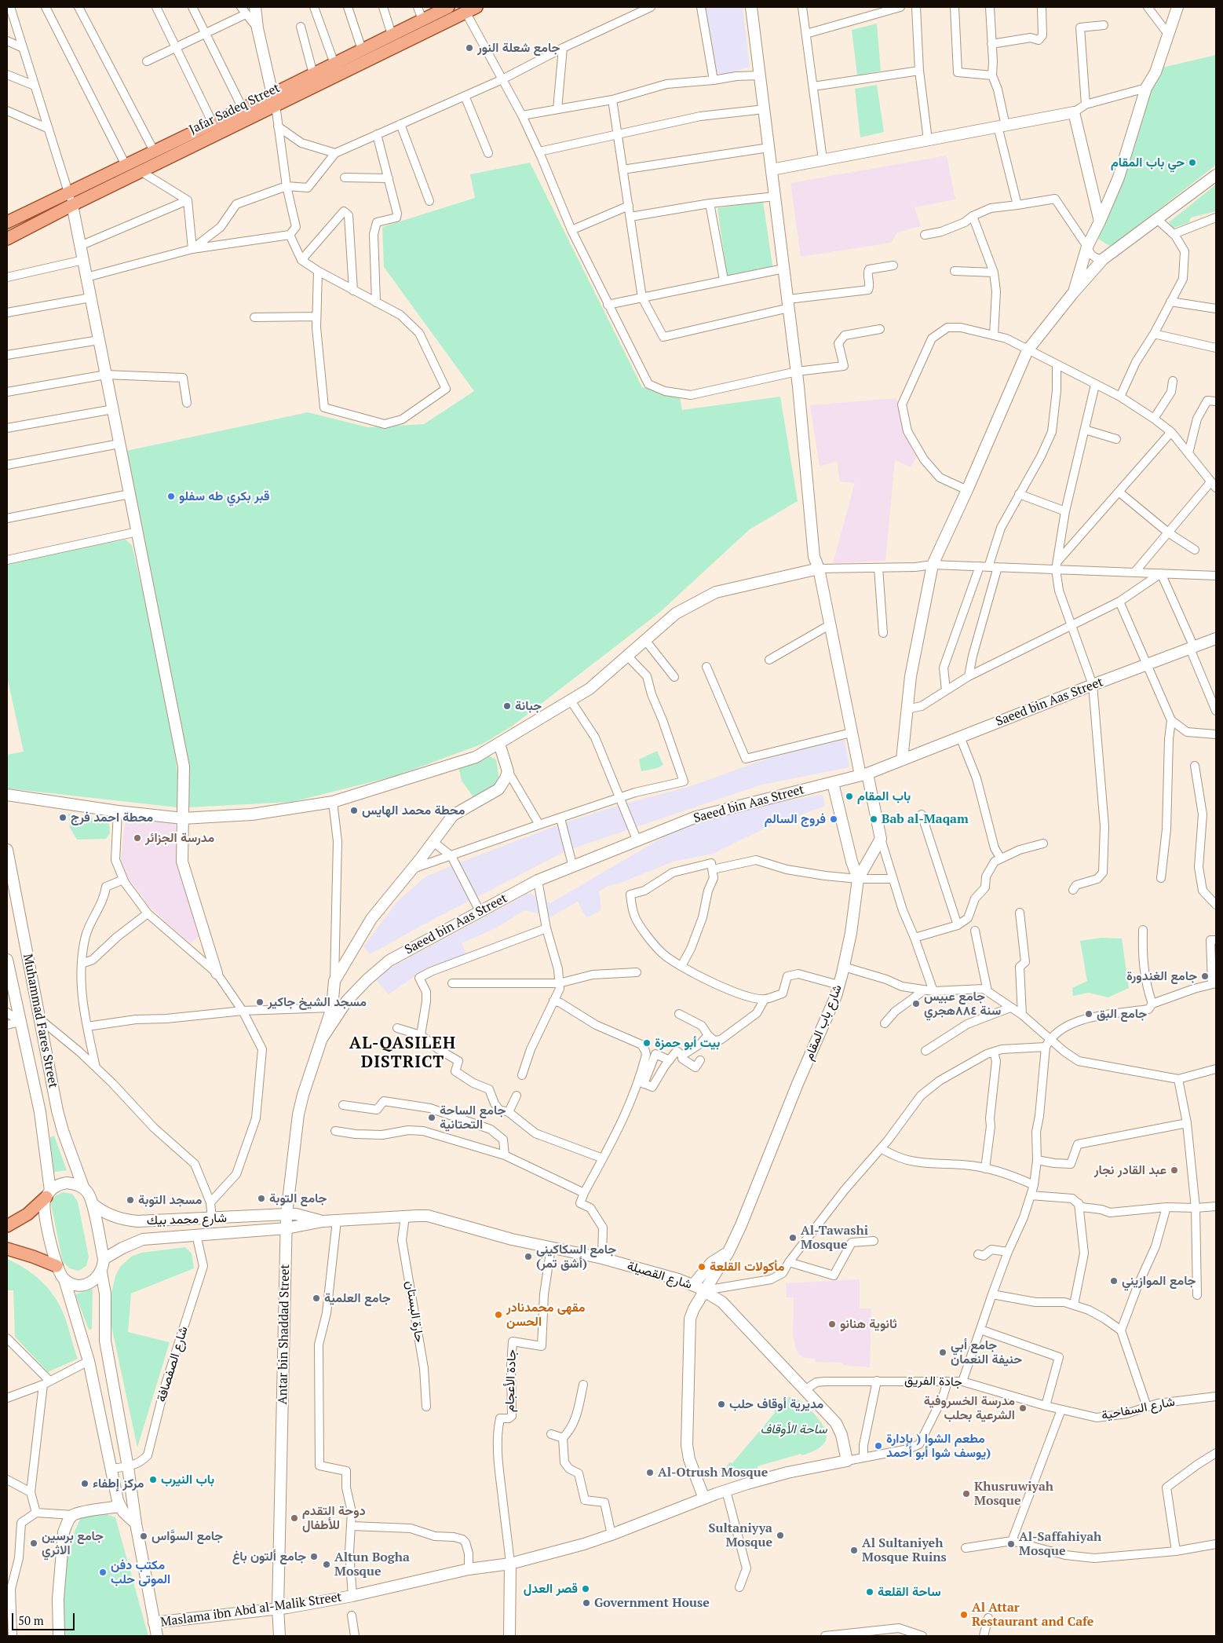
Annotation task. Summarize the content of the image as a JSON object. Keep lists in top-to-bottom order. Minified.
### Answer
{"streets":{"main road":["Jafar Sadeq Street"],"street":["Saeed bin Aas Street","Muhammad Fares Street","شارع باب المقام","شارع محمد بيك","شارع القصيلة","حارة البستان","Antar bin Shaddad Street","شارع الصفصافة","جادة الأعجام","جادة الفريق","شارع السفاحية","Maslama ibn Abd al-Malik Street"]},"crossings":[["Saeed bin Aas Street","شارع باب المقام"],["Saeed bin Aas Street","Antar bin Shaddad Street"],["Muhammad Fares Street","شارع محمد بيك"],["Muhammad Fares Street","شارع الصفصافة"],["شارع باب المقام","شارع القصيلة"],["شارع باب المقام","Maslama ibn Abd al-Malik Street"],["شارع محمد بيك","شارع القصيلة"],["شارع محمد بيك","Antar bin Shaddad Street"],["شارع محمد بيك","شارع الصفصافة"],["شارع القصيلة","حارة البستان"],["شارع القصيلة","Antar bin Shaddad Street"],["شارع القصيلة","جادة الأعجام"],["شارع القصيلة","جادة الفريق"],["شارع القصيلة","Maslama ibn Abd al-Malik Street"],["Antar bin Shaddad Street","Maslama ibn Abd al-Malik Street"],["جادة الأعجام","Maslama ibn Abd al-Malik Street"],["جادة الفريق","شارع السفاحية"]],"districts":["AL-QASILEH DISTRICT"],"parks":["ساحة الأوقاف"],"places":["جامع شعلة النور","حي باب المقام","قبر بكري طه سفلو","جبانة","باب المقام","محطة محمد الهايس","محطة احمد فرج","فروج السالم","Bab al-Maqam","مدرسة الجزائر","جامع الغندورة","مسجد الشيخ جاكير","جامع عبيس سنة ٨٨٤هجري","جامع البق","بيت أبو حمزة","جامع الساحة التحتانية","عبد القادر نجار","جامع التوبة","مسجد التوبة","Al-Tawashi Mosque","جامع السكاكيني (أشق تمر)","مأكولات القلعة","جامع الموازيني","جامع العلمية","مقهى محمدنادر الحسن","ثانوية هنانو","جامع أبي حنيفة النعمان","مديرية أوقاف حلب","مدرسة الخسروفية الشرعية بحلب","مطعم الشوا ( بإدارة يوسف شوا أبو أحمد)","Al-Otrush Mosque","باب النيرب","مركز إطفاء","Khusruwiyah Mosque","دوحة التقدم للأطفال","Sultaniyya Mosque","جامع السوَّاس","جامع برسين الاثري","Al-Saffahiyah Mosque","Al Sultaniyeh Mosque Ruins","جامع ألتون باغ","Altun Bogha Mosque","مكتب دفن الموتى حلب","قصر العدل","ساحة القلعة","Government House","Al Attar Restaurant and Cafe"],"scale_bar":"50 m"}
